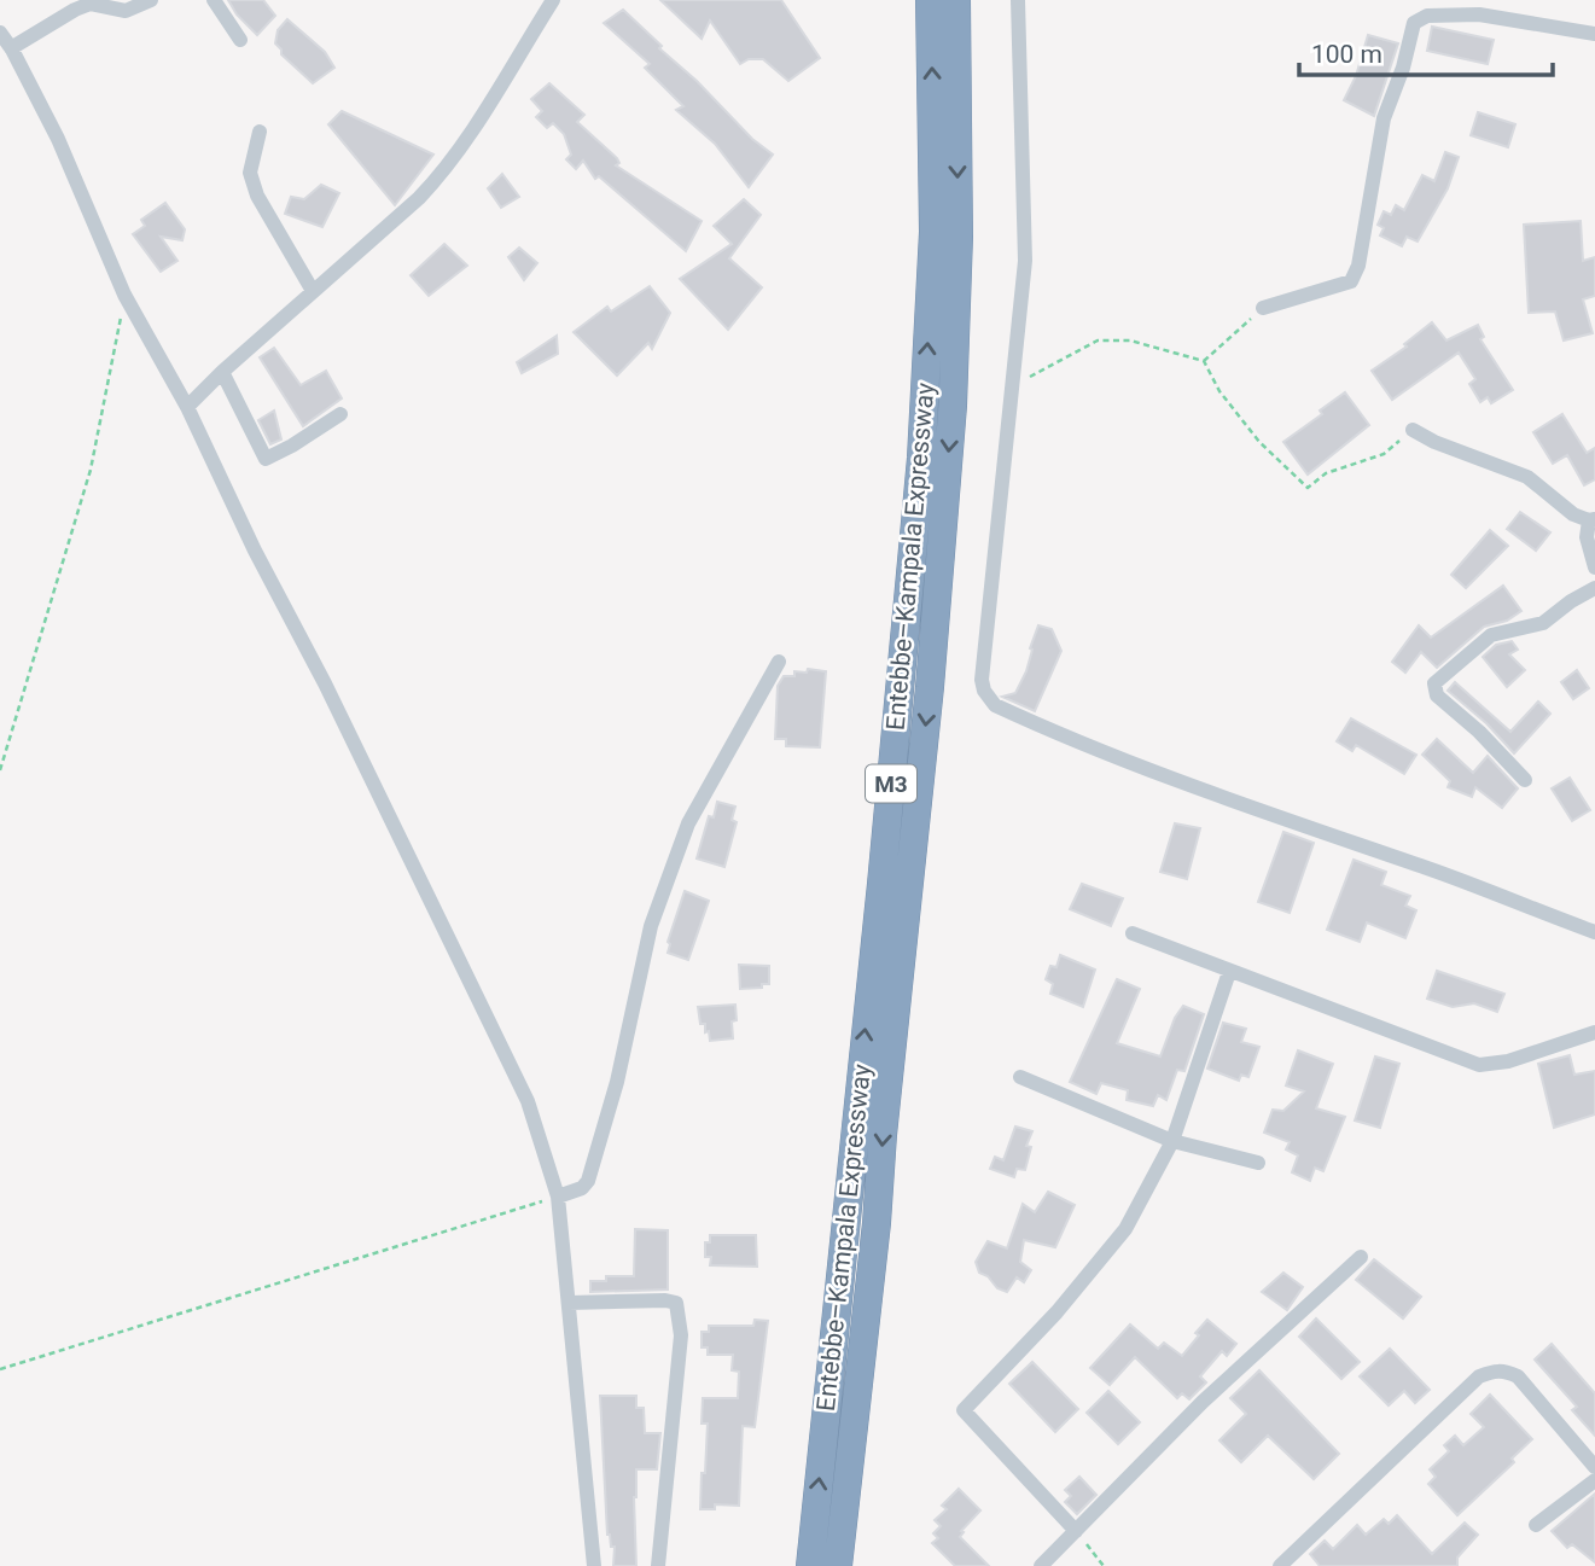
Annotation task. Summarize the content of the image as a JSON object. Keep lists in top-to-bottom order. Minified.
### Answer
{"streets":{"highway":["Entebbe–Kampala Expressway","M3"]},"scale_bar":"100 m"}
